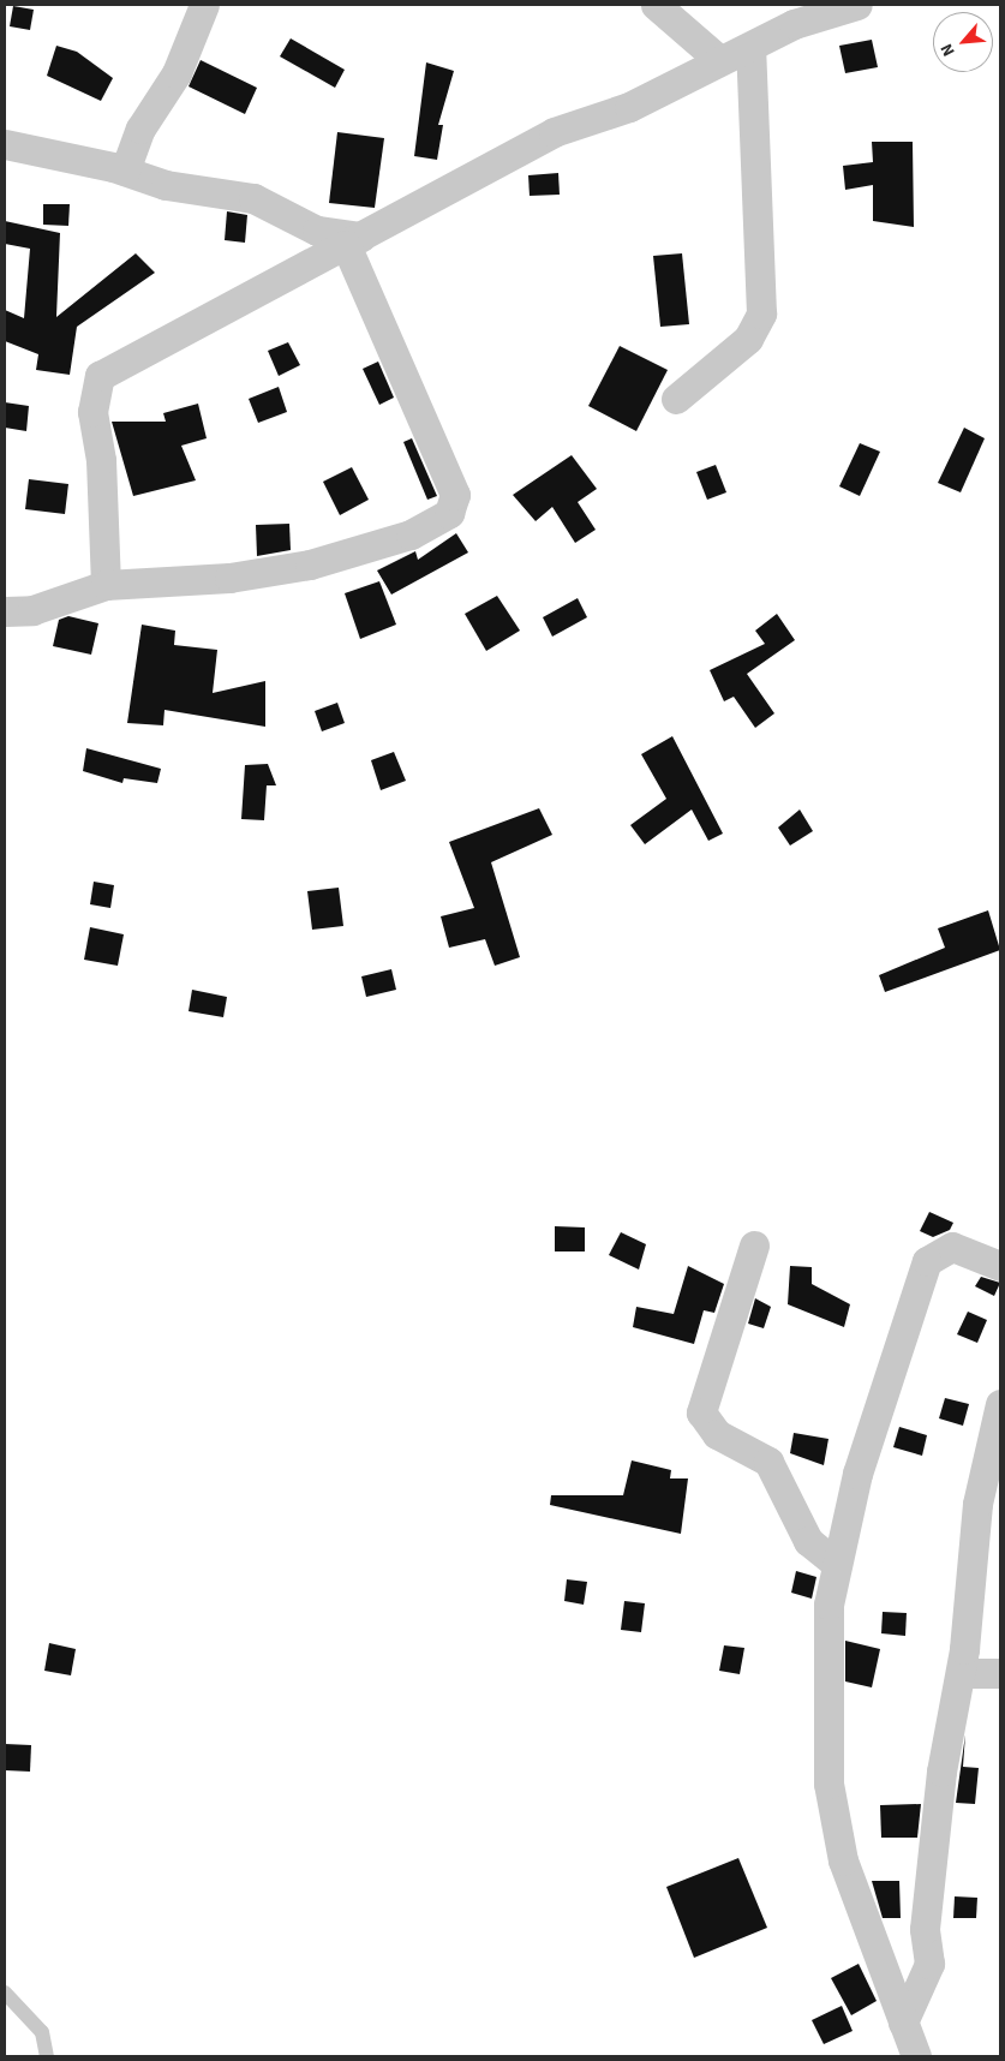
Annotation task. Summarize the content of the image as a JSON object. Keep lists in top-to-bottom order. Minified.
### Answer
{"north":"bottom left"}
